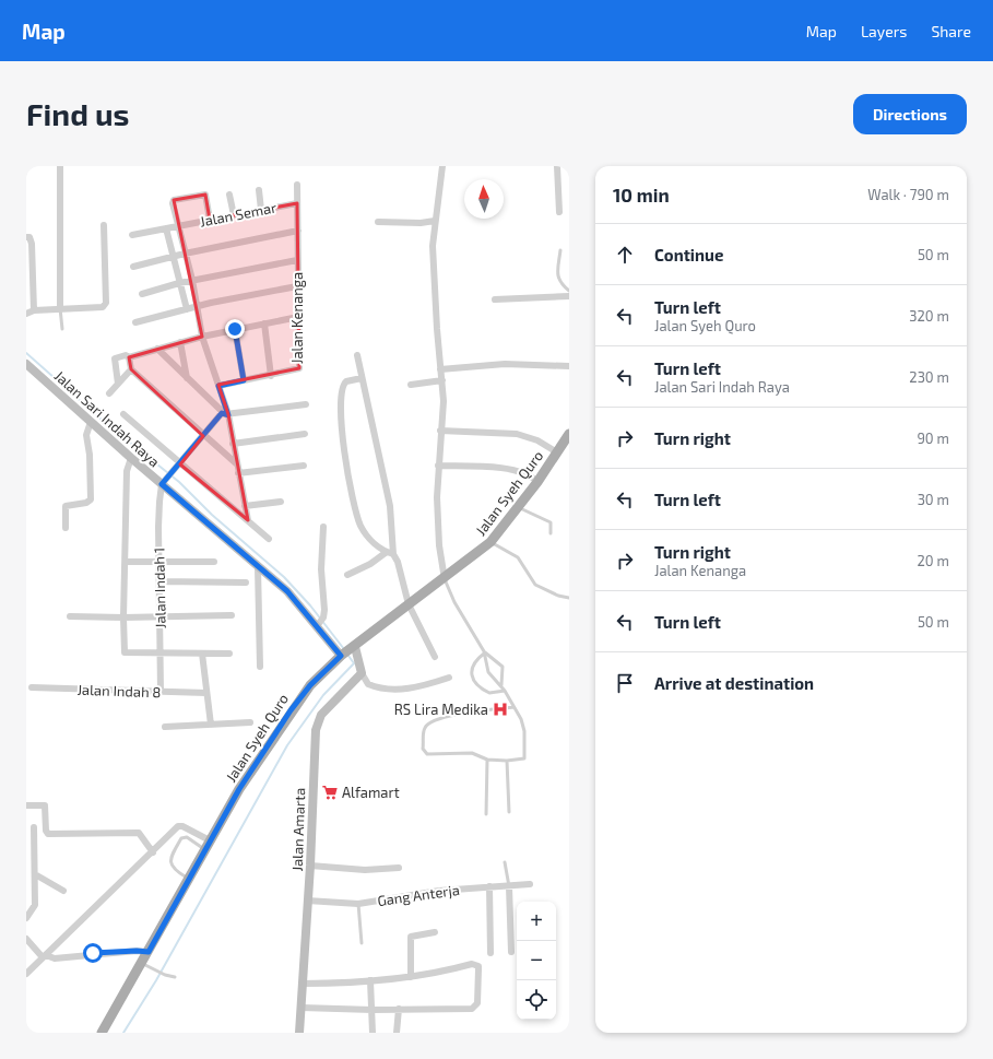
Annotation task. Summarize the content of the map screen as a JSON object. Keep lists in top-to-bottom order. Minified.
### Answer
{"streets":{"main road":["Jalan Syeh Quro"],"street":["Jalan Semar","Jalan Kenanga","Jalan Sari Indah Raya","Jalan Indah 1","Jalan Indah 8","Jalan Amarta","Gang Anterja"]},"crossings":[["Jalan Semar","Jalan Kenanga"],["Jalan Sari Indah Raya","Jalan Syeh Quro"],["Jalan Sari Indah Raya","Jalan Indah 1"],["Jalan Indah 1","Jalan Indah 8"],["Jalan Amarta","Gang Anterja"]],"places":{"hospital":["RS Lira Medika"],"supermarket":["Alfamart"]},"north":"top","page":{"header":"Map","nav":["Map","Layers","Share"],"buttons":"Directions","title":"Find us","heading":["10 min","Walk · 790 m"],"list":[["Continue","50 m"],["Turn left","Jalan Syeh Quro","320 m"],["Turn left","Jalan Sari Indah Raya","230 m"],["Turn right","90 m"],["Turn left","30 m"],["Turn right","Jalan Kenanga","20 m"],["Turn left","50 m"],"Arrive at destination"],"map_buttons":["+","−"]}}
